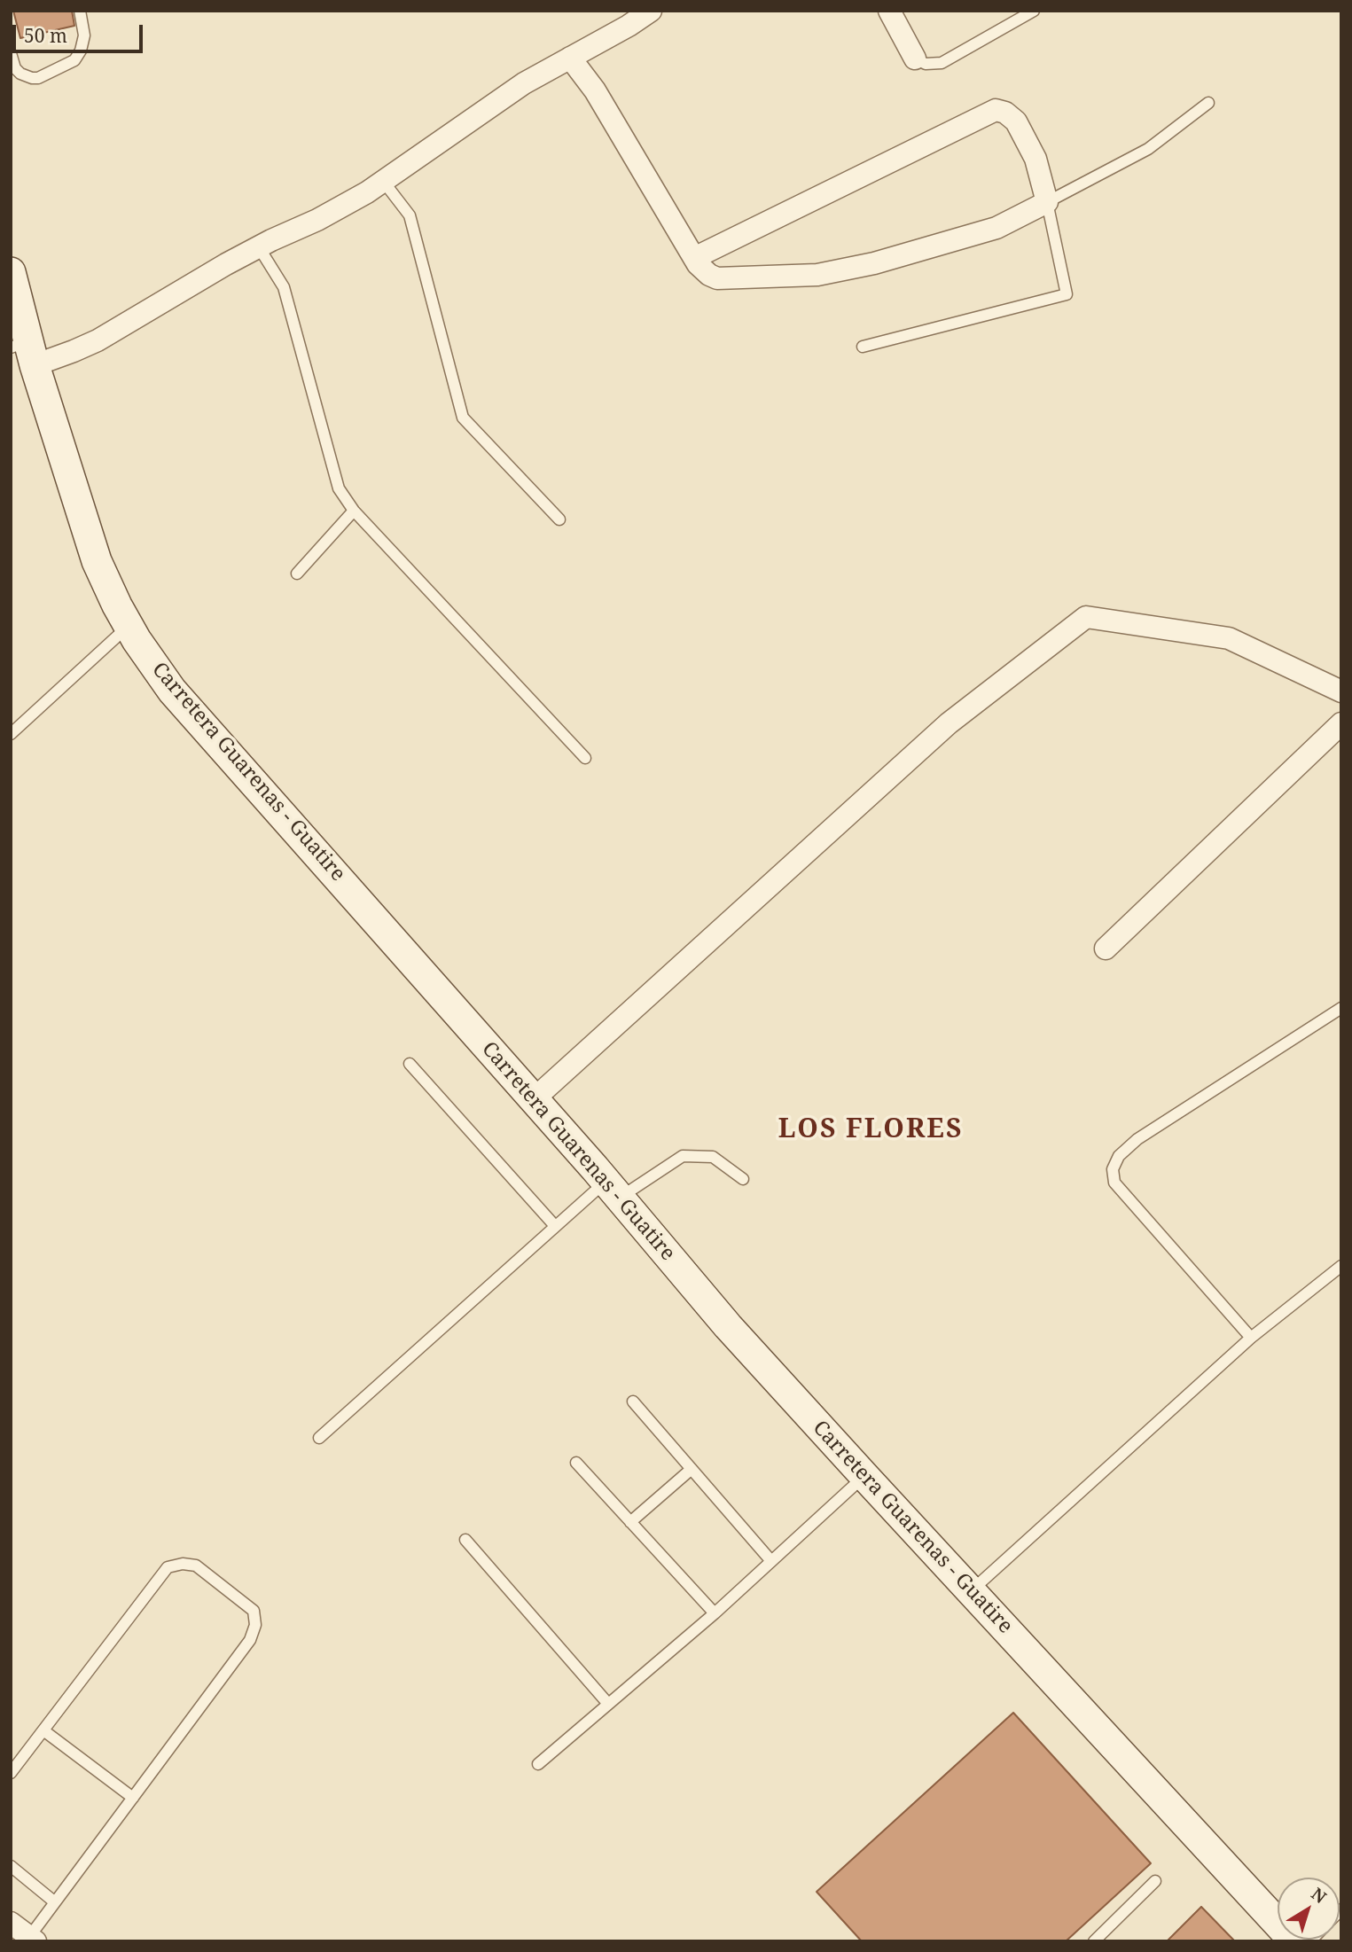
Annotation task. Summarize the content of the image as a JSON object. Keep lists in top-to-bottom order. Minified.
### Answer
{"streets":{"main road":["Carretera Guarenas - Guatire"]},"districts":["LOS FLORES"],"scale_bar":"50 m","north":"top right"}
